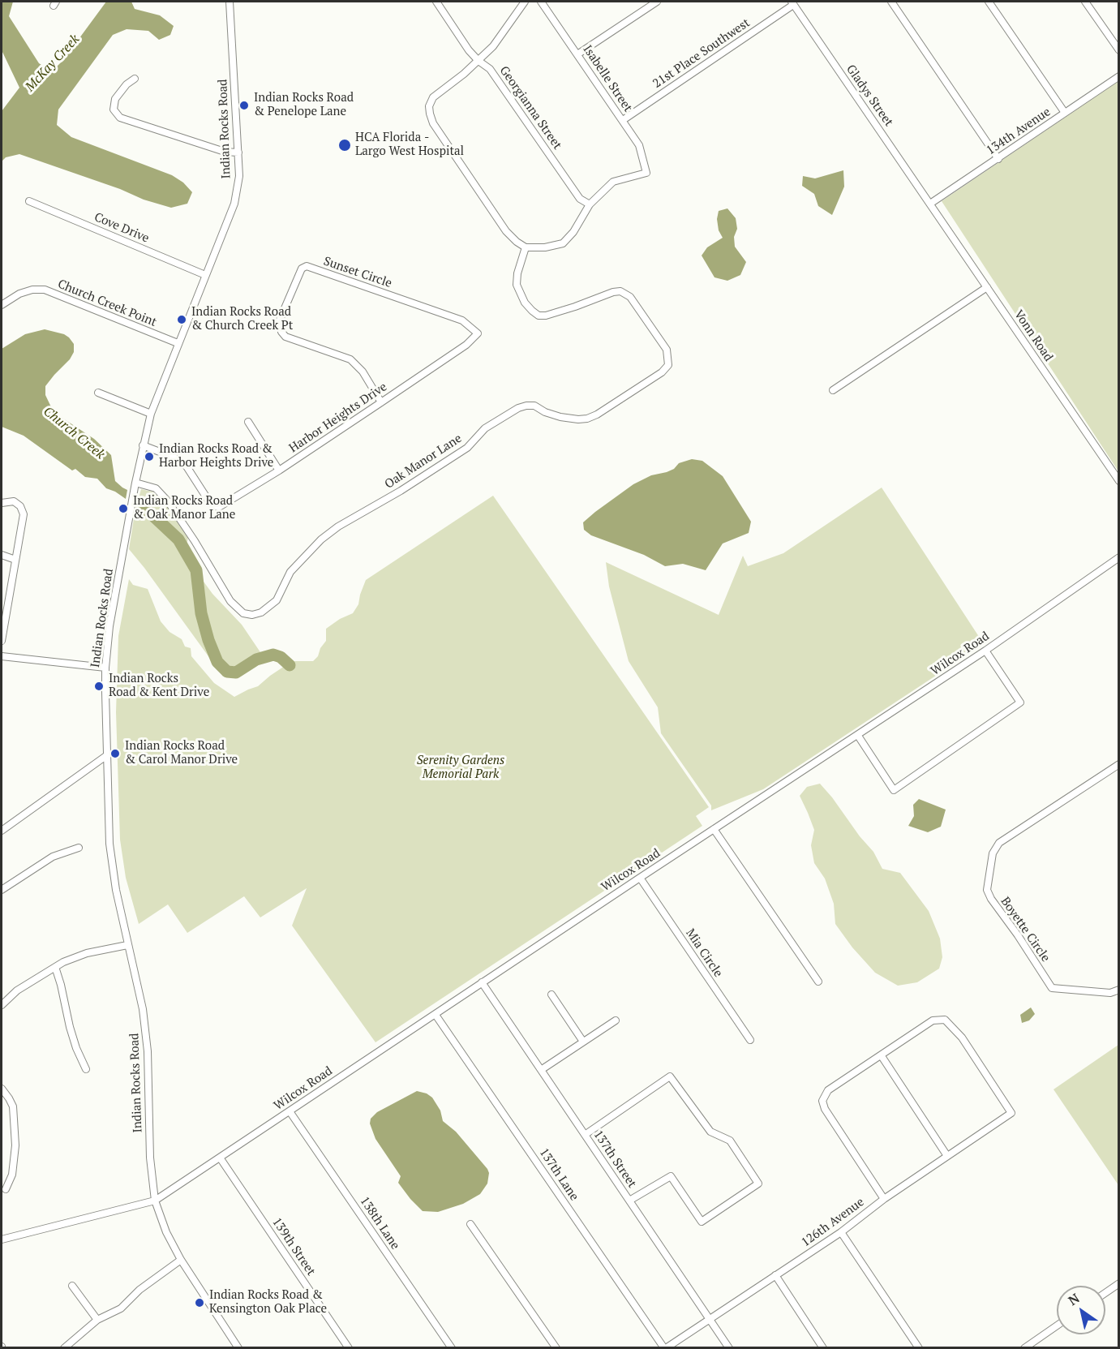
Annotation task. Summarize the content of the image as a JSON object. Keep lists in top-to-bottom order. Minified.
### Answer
{"streets":{"street":["21st Place Southwest","Isabelle Street","Gladys Street","Georgianna Street","Indian Rocks Road","134th Avenue","Cove Drive","Sunset Circle","Church Creek Point","Vonn Road","Harbor Heights Drive","Oak Manor Lane","Wilcox Road","Boyette Circle","Mia Circle","137th Street","137th Lane","126th Avenue","138th Lane","139th Street"]},"crossings":[["21st Place Southwest","Isabelle Street"],["21st Place Southwest","Gladys Street"],["Isabelle Street","Georgianna Street"],["Gladys Street","134th Avenue"],["Gladys Street","Vonn Road"],["Indian Rocks Road","Cove Drive"],["Indian Rocks Road","Church Creek Point"],["Indian Rocks Road","Harbor Heights Drive"],["Indian Rocks Road","Oak Manor Lane"],["Indian Rocks Road","Wilcox Road"],["134th Avenue","Vonn Road"],["Sunset Circle","Harbor Heights Drive"],["Wilcox Road","Mia Circle"],["Wilcox Road","137th Street"],["Wilcox Road","137th Lane"],["Wilcox Road","138th Lane"],["Wilcox Road","139th Street"],["137th Street","126th Avenue"],["137th Lane","126th Avenue"]],"water":["McKay Creek","Church Creek"],"parks":["Serenity Gardens Memorial Park"],"places":["Indian Rocks Road & Penelope Lane","HCA Florida - Largo West Hospital","Indian Rocks Road & Church Creek Pt","Indian Rocks Road & Harbor Heights Drive","Indian Rocks Road & Oak Manor Lane","Indian Rocks Road & Kent Drive","Indian Rocks Road & Carol Manor Drive","Indian Rocks Road & Kensington Oak Place"],"north":"top left"}
